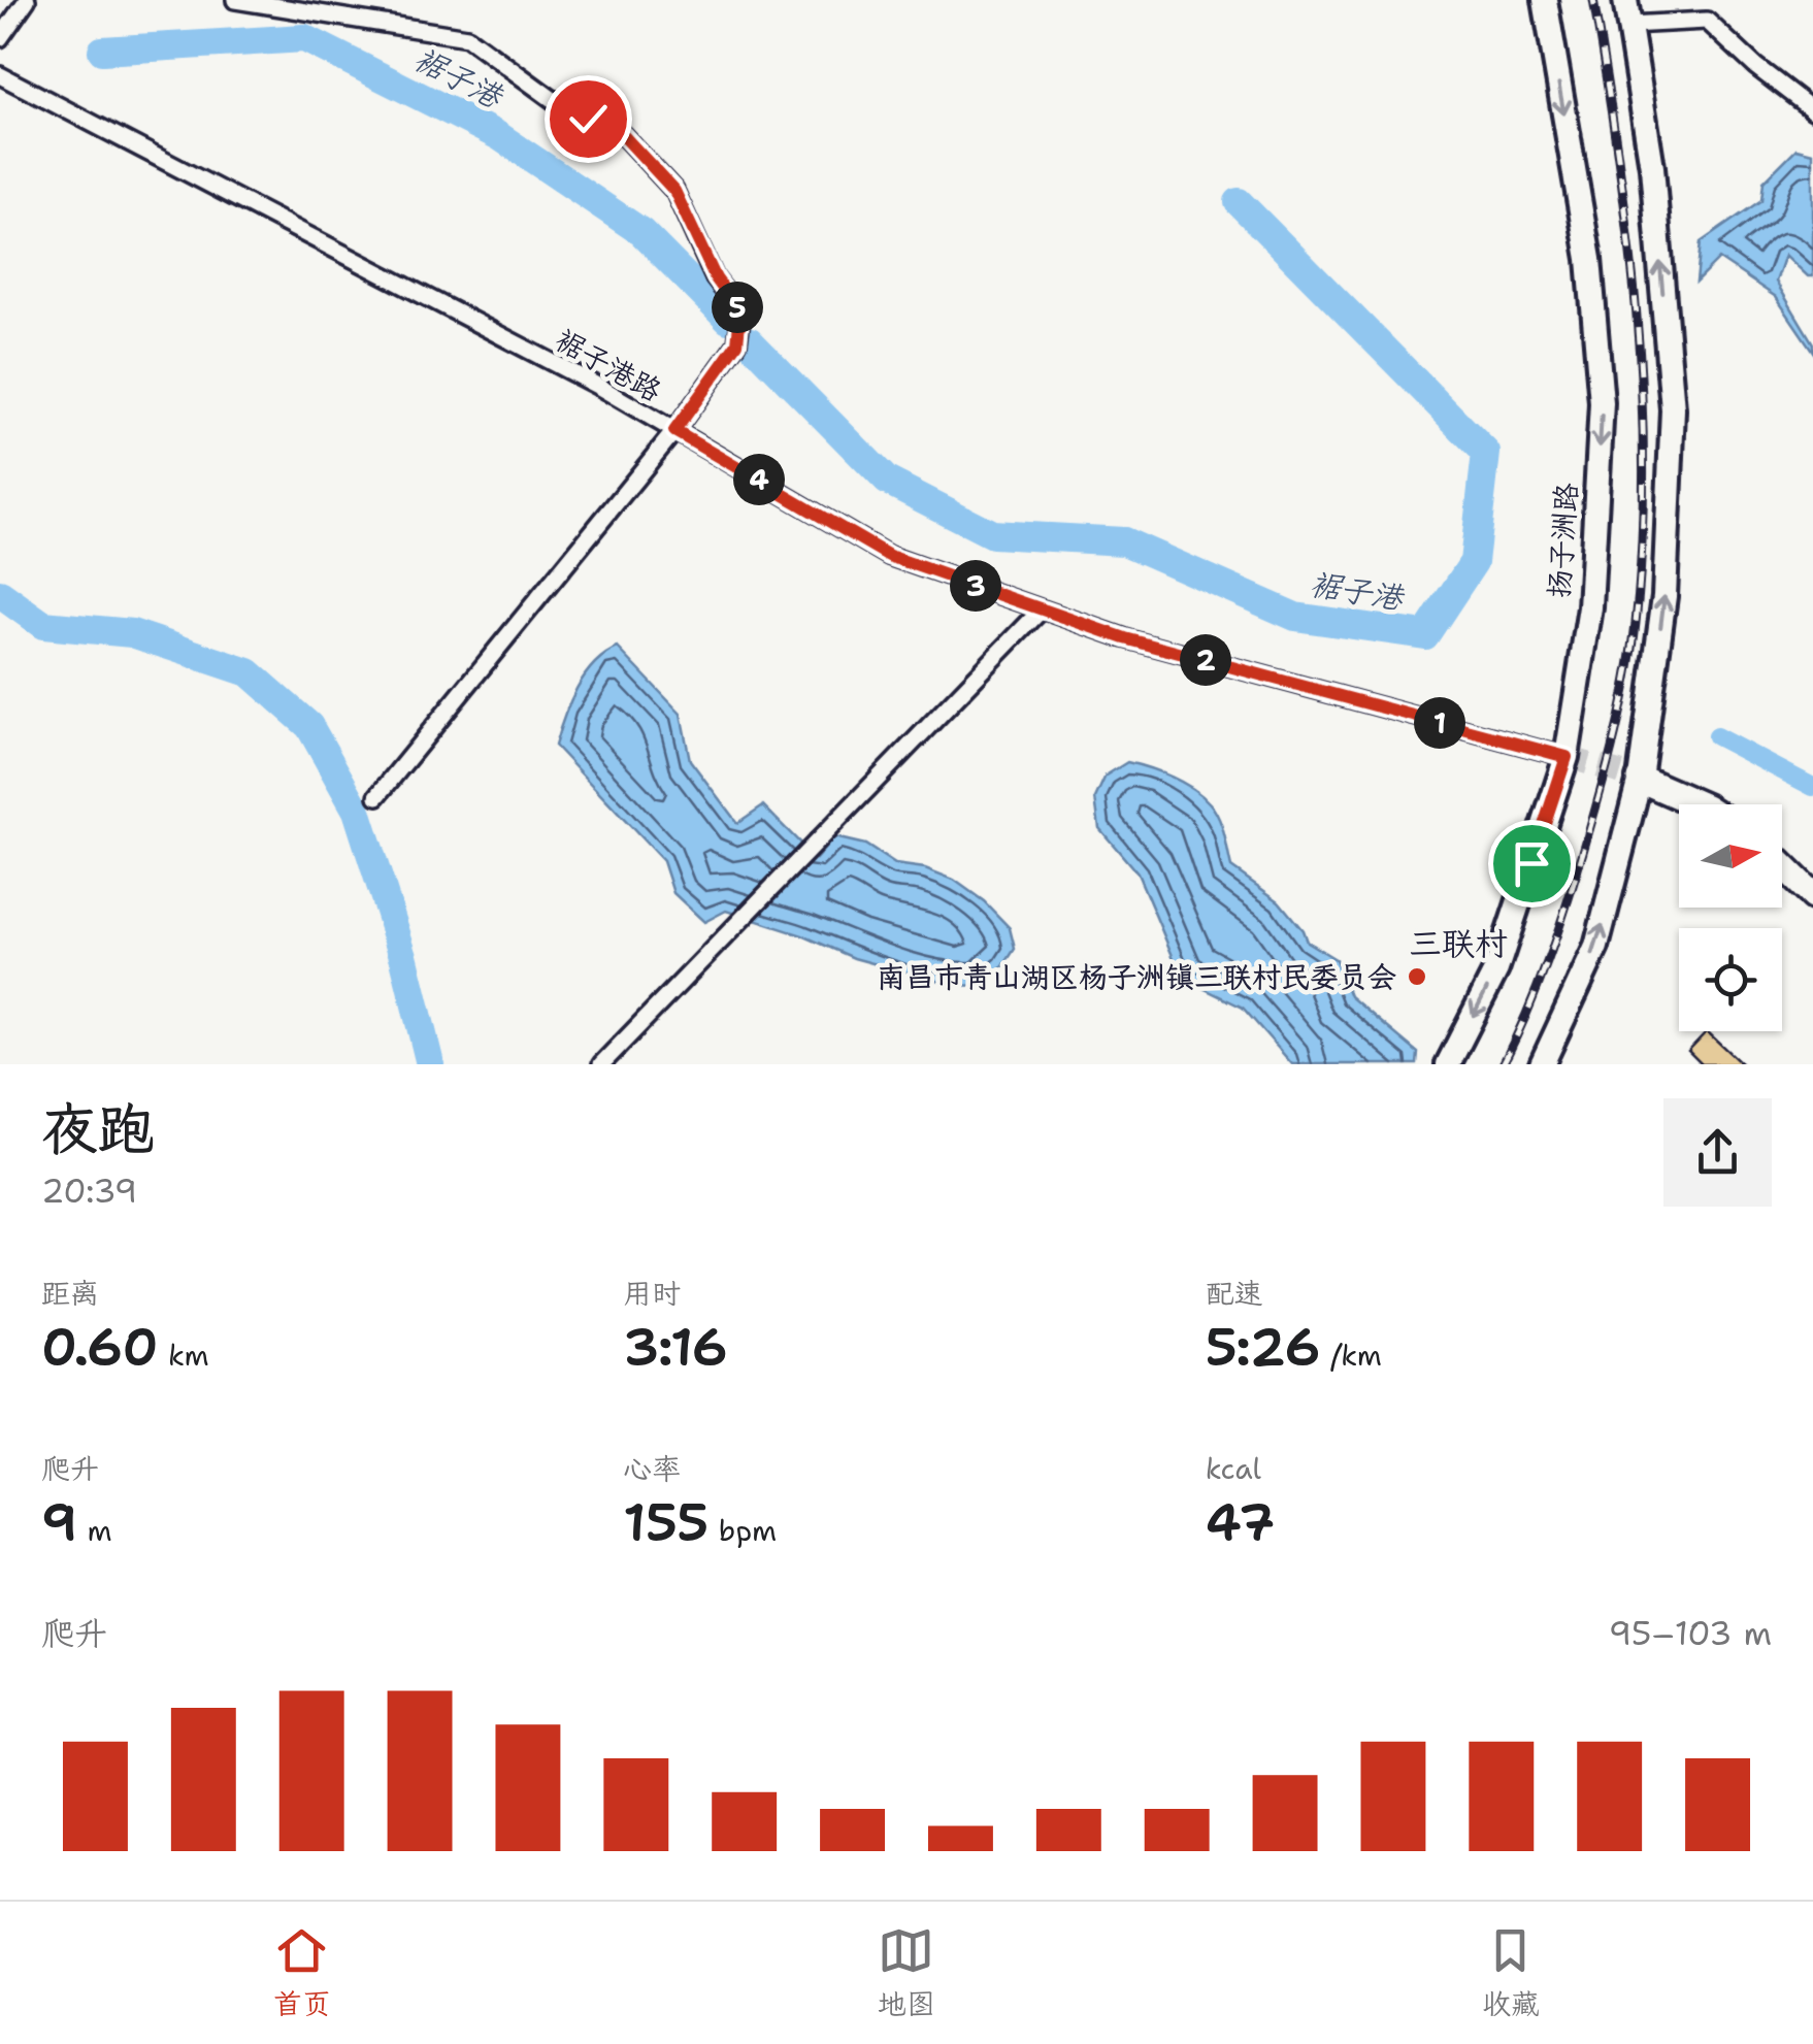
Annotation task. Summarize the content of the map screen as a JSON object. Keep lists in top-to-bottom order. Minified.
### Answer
{"streets":{"main road":["扬子洲路"],"street":["裾子港路"]},"crossings":[["裾子港路","扬子洲路"]],"districts":["三联村"],"water":["裾子港"],"places":["南昌市青山湖区杨子洲镇三联村民委员会"],"north":"right","page":{"pins":["5","4","3","2","1"],"heading":["夜跑","20:39"],"stats":[["距离","0.60 km"],["用时","3:16"],["配速","5:26 /km"],["爬升","9 m"],["心率","155 bpm"],["kcal","47"]],"chart":["爬升","95–103 m"],"tabs":["首页","地图","收藏"]}}
